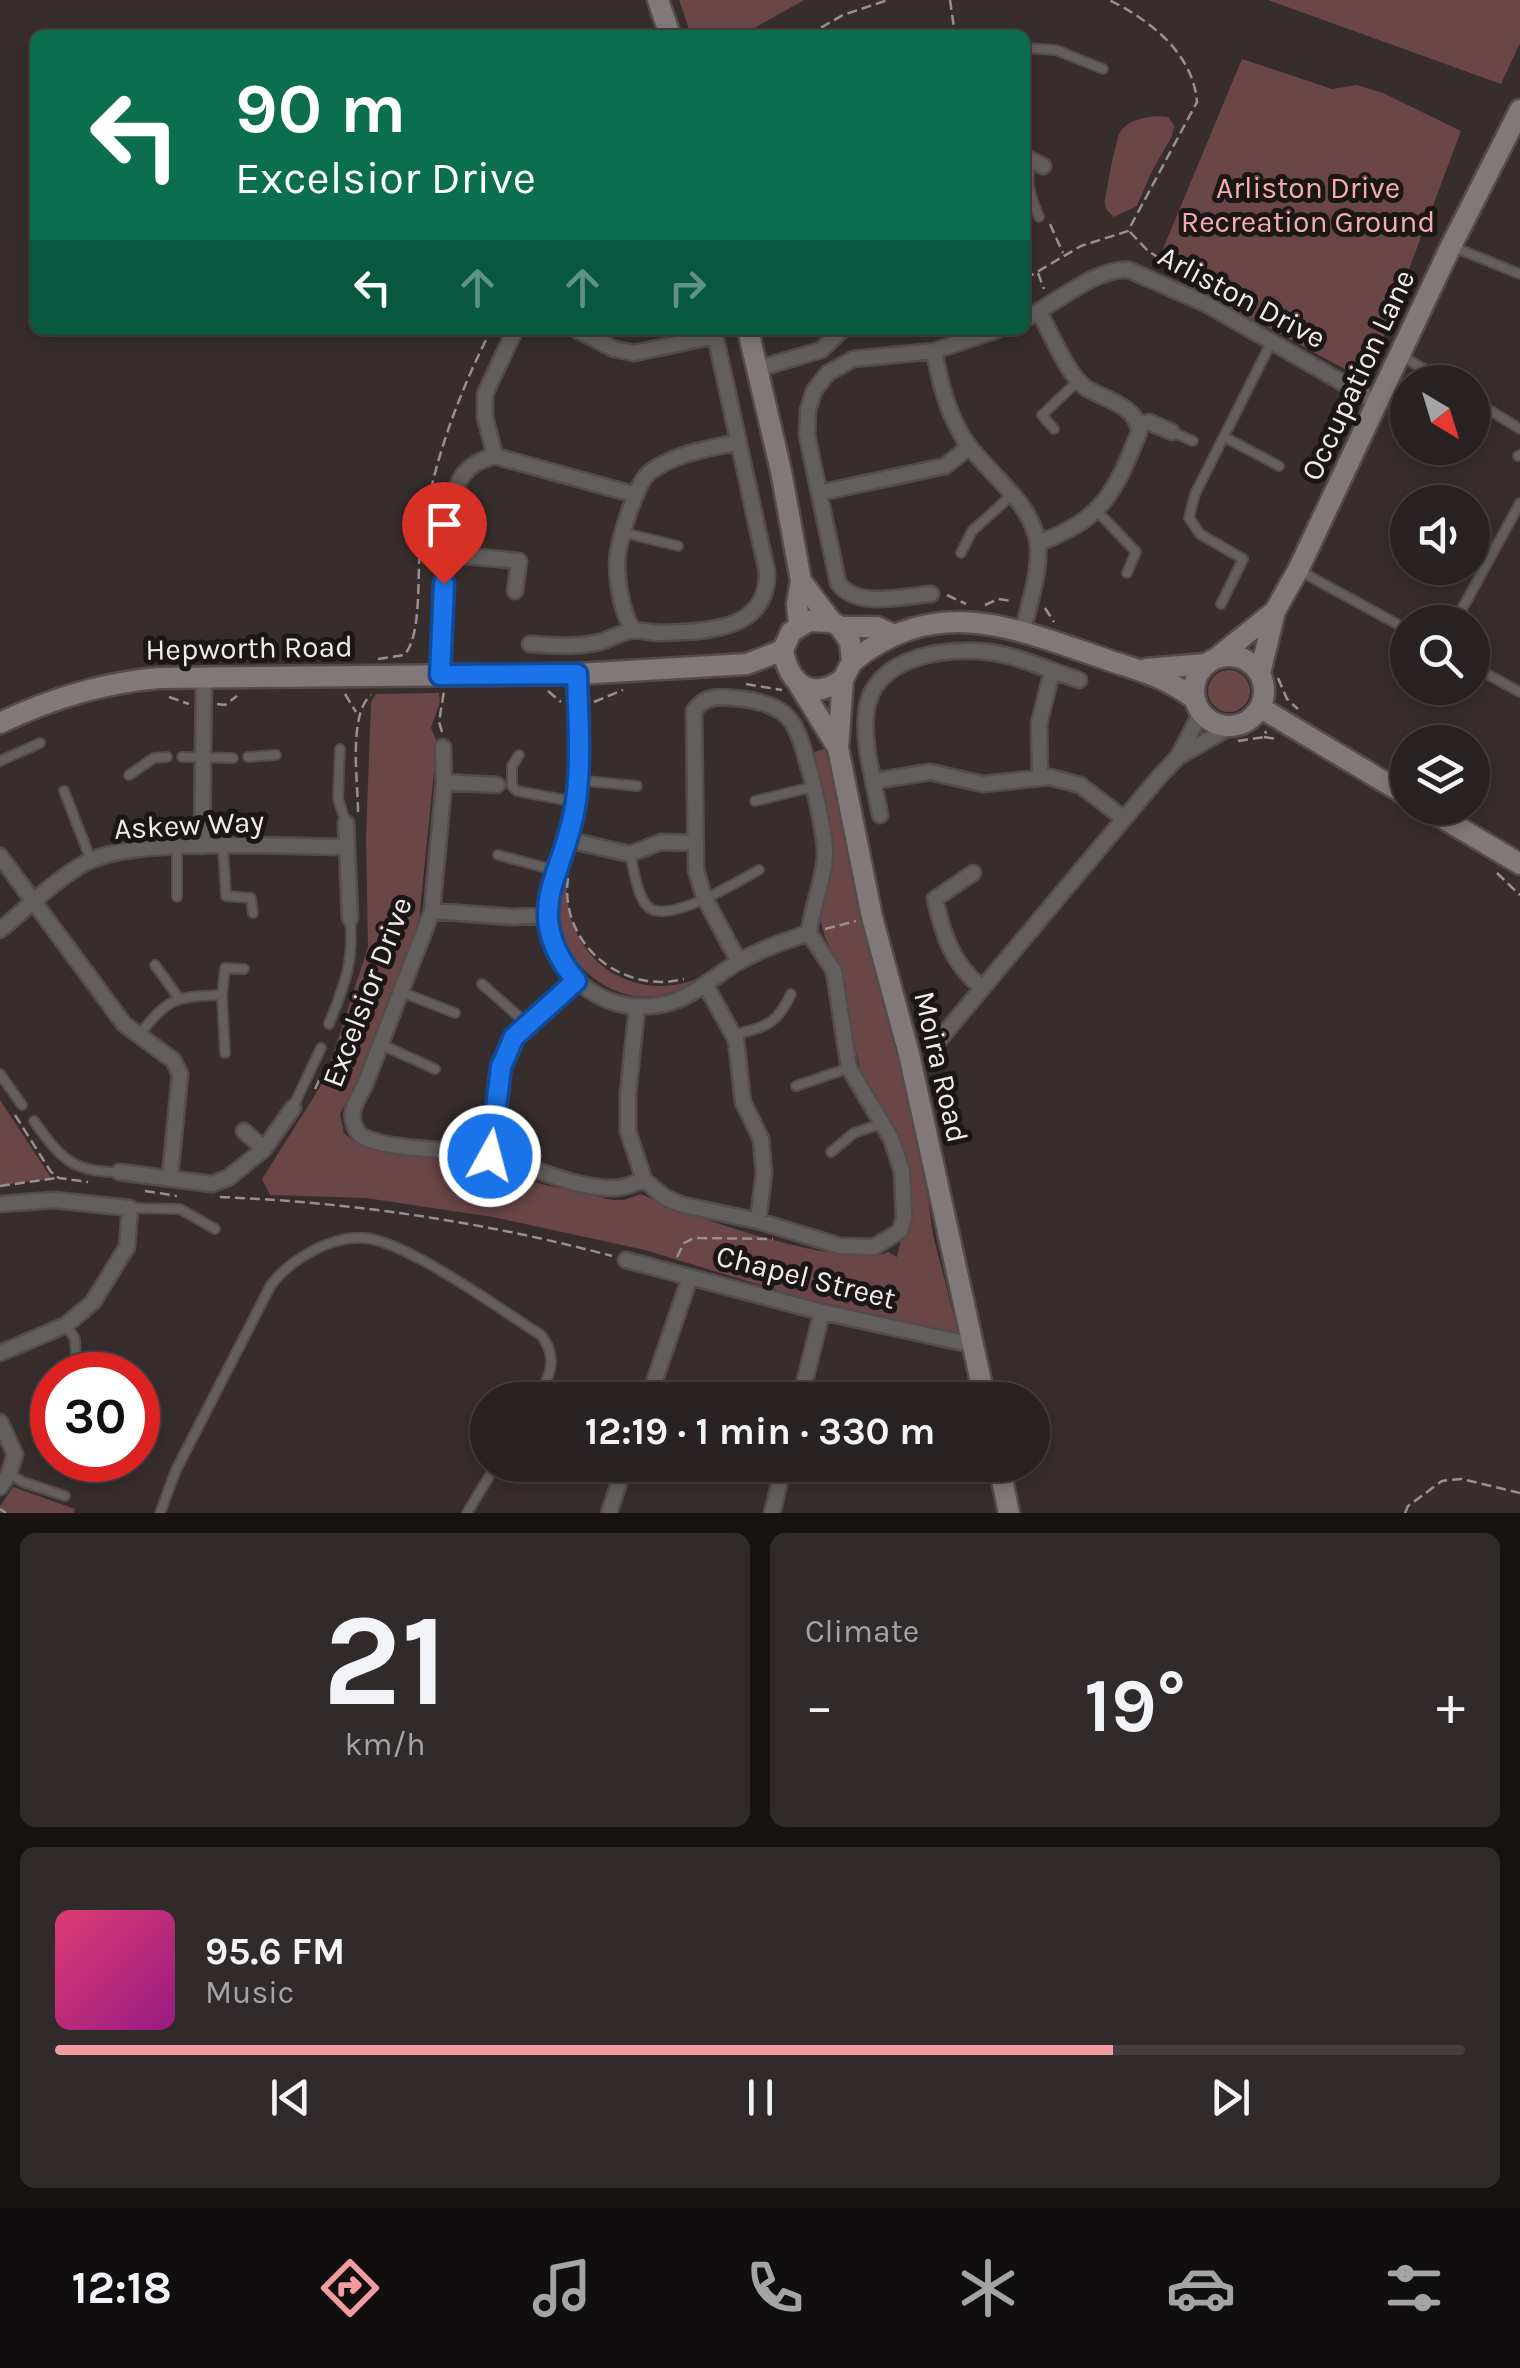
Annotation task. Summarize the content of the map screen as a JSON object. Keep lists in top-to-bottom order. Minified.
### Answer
{"streets":{"street":["Arliston Drive","Occupation Lane","Hepworth Road","Askew Way","Excelsior Drive","Moira Road","Chapel Street"]},"crossings":[["Arliston Drive","Occupation Lane"],["Hepworth Road","Moira Road"],["Moira Road","Chapel Street"]],"parks":["Arliston Drive Recreation Ground"],"north":"bottom right","page":{"turn":["90 m","Excelsior Drive"],"limit":"30","trip":"12:19 · 1 min · 330 m","tile":[["21","km/h"],"Climate"],"heat":["−","19°","+"],"song":["95.6 FM","Music"],"tabs":"12:18"}}
